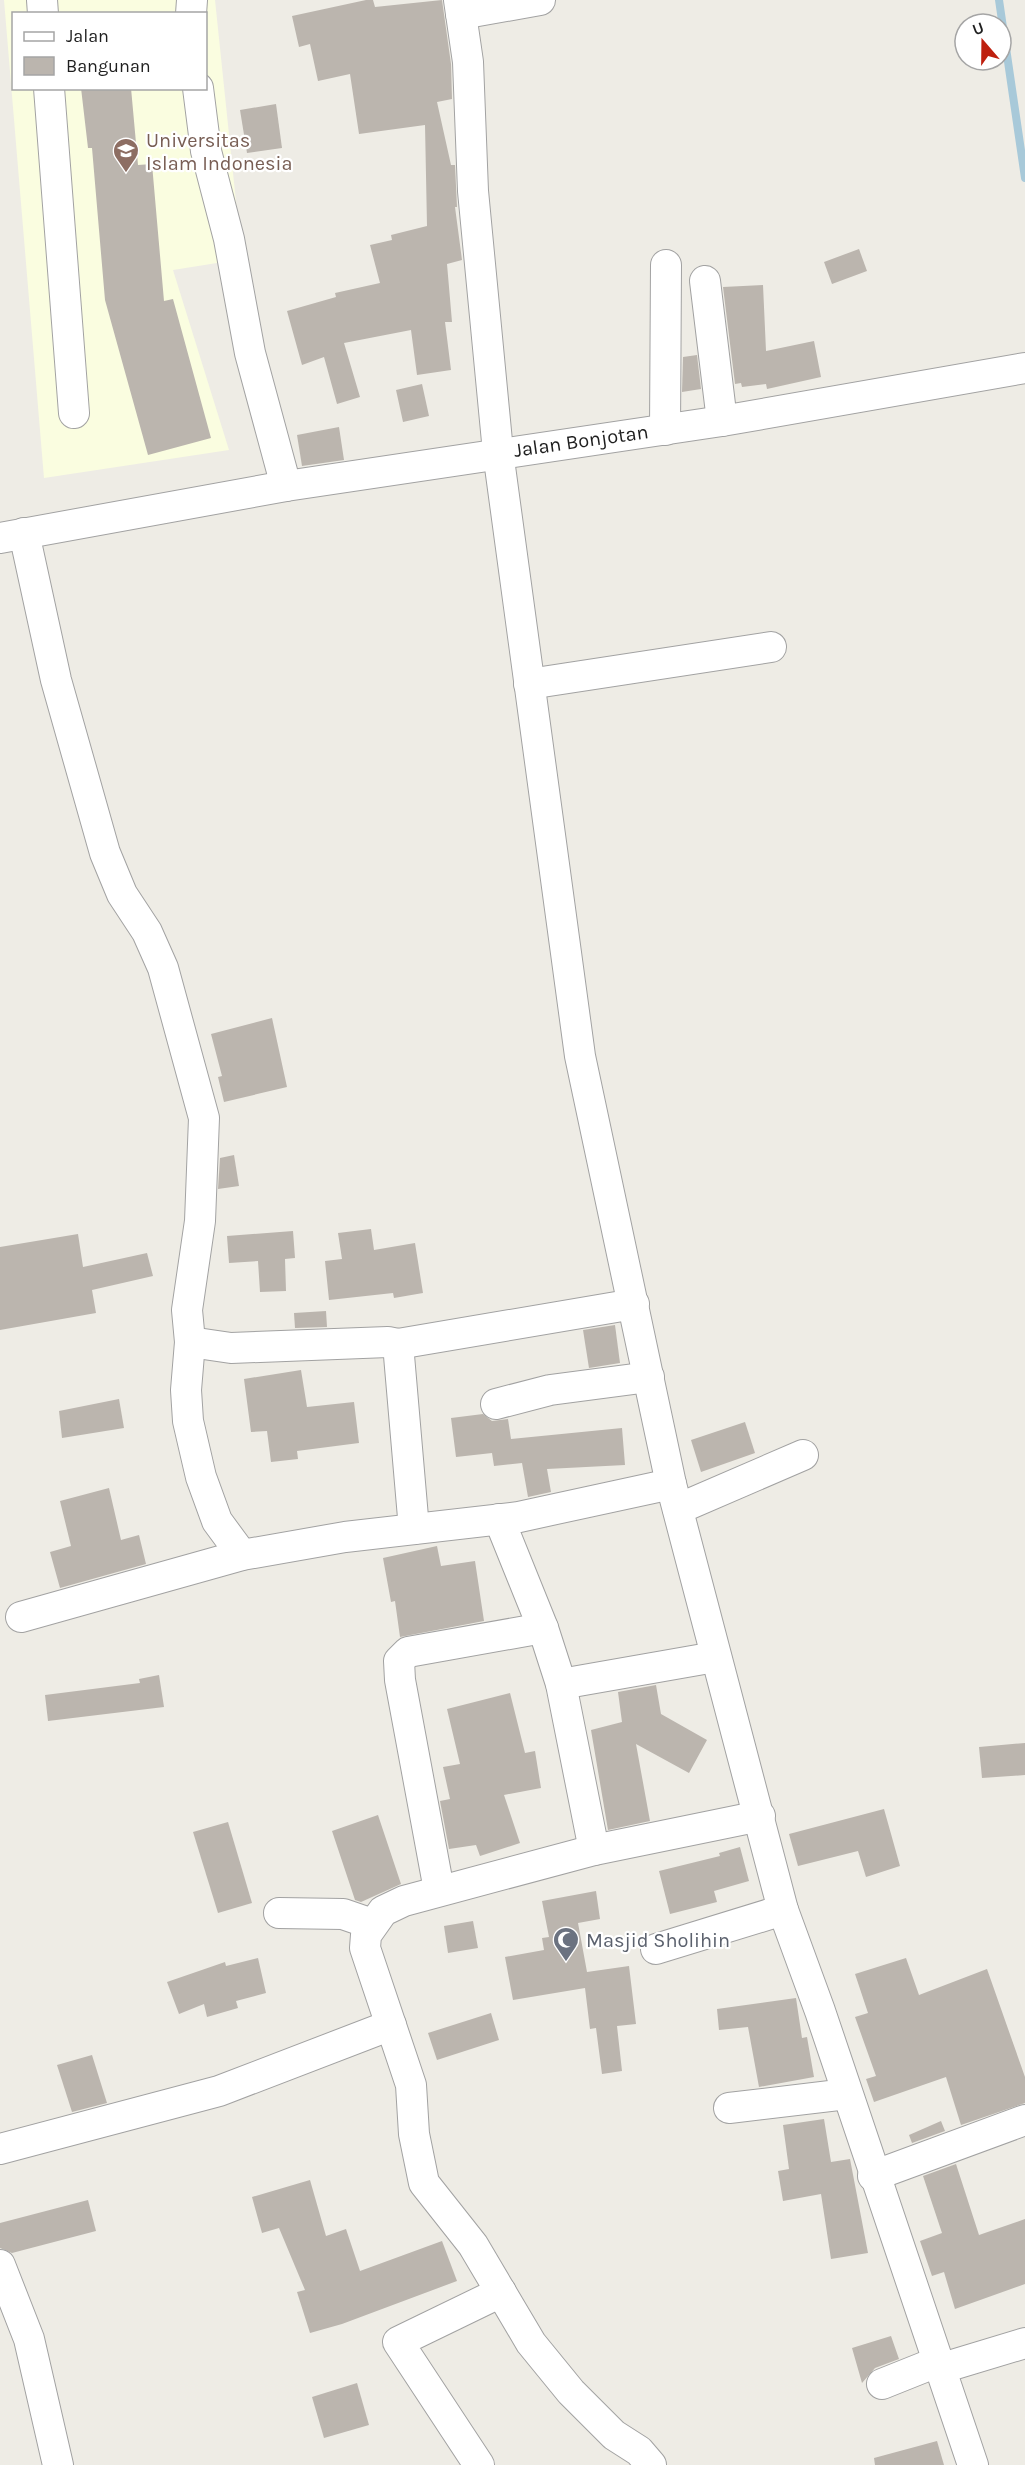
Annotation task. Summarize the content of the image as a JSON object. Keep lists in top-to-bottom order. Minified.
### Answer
{"streets":{"street":["Jalan Bonjotan"]},"places":{"school or university":["Universitas Islam Indonesia"],"mosque":["Masjid Sholihin"]},"legend":["Jalan","Bangunan"],"north":"top"}
